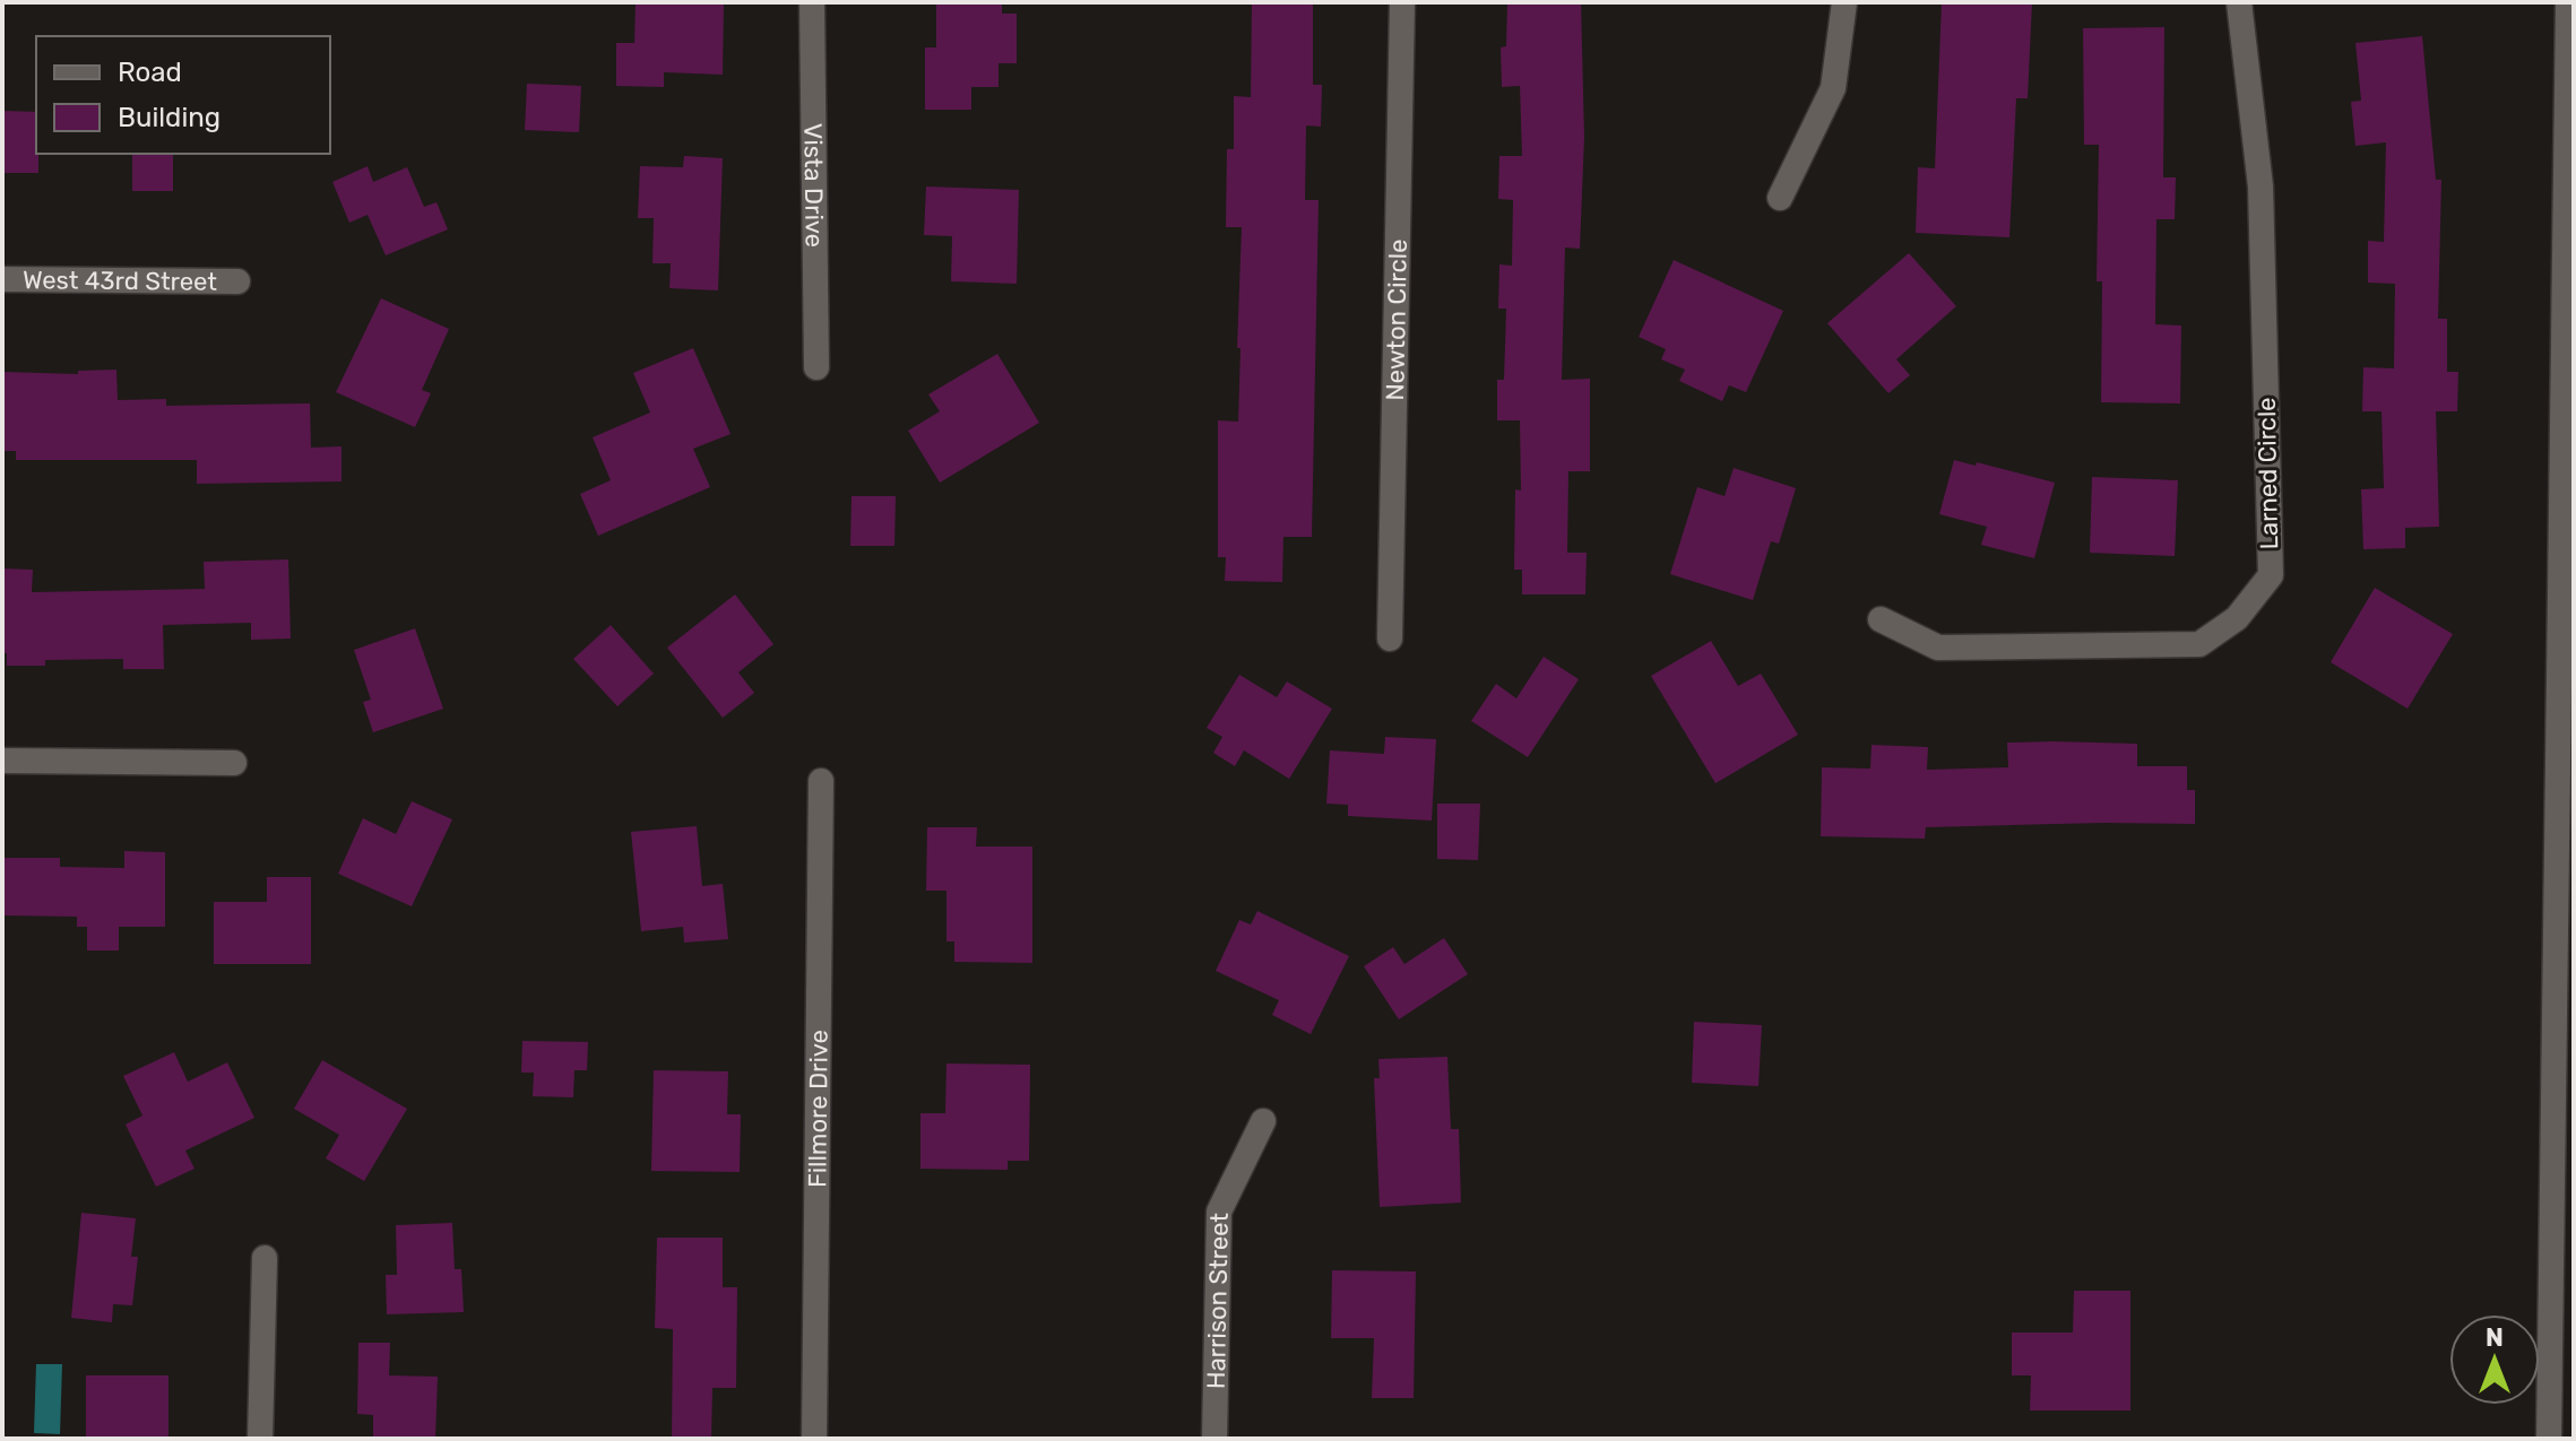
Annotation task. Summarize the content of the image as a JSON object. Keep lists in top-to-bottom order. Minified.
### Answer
{"streets":{"street":["Vista Drive","West 43rd Street","Newton Circle","Larned Circle","Fillmore Drive","Harrison Street"]},"legend":["Road","Building"],"north":"top"}
